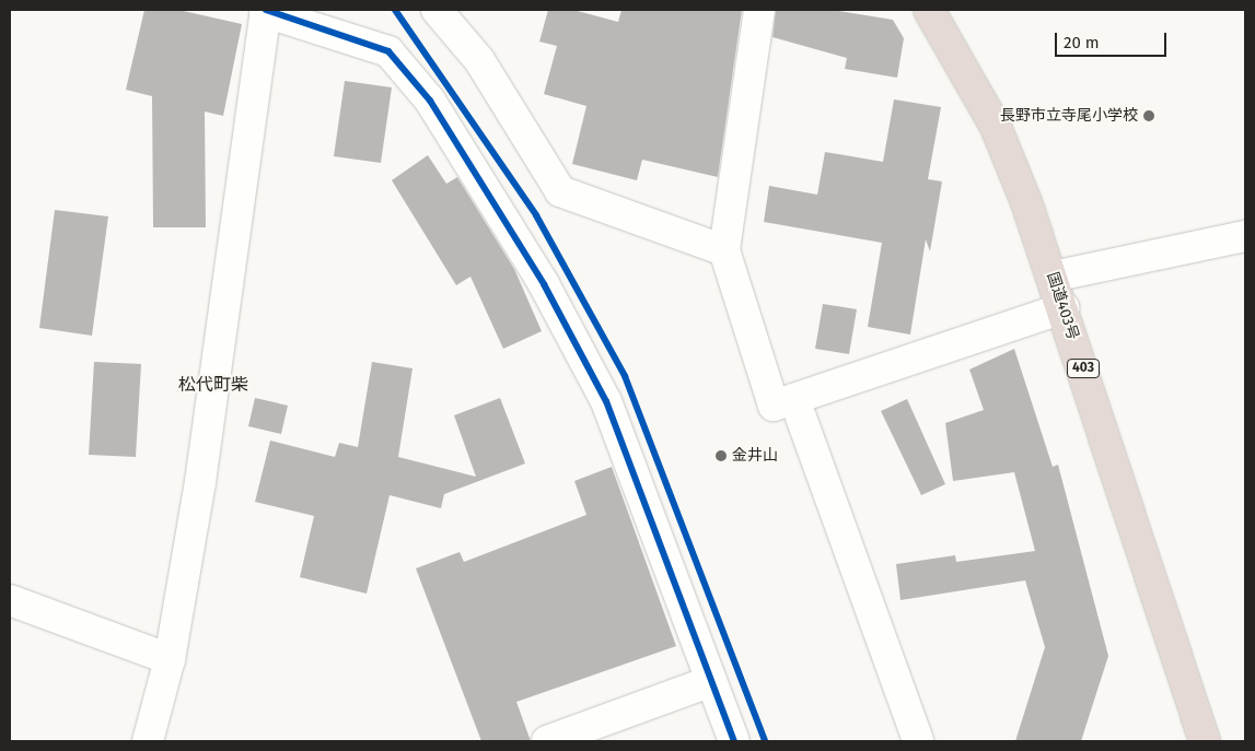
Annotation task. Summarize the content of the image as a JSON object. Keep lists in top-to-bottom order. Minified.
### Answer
{"streets":{"highway":["国道403号","403"]},"districts":["松代町柴"],"places":["長野市立寺尾小学校","金井山"],"scale_bar":"20 m"}
